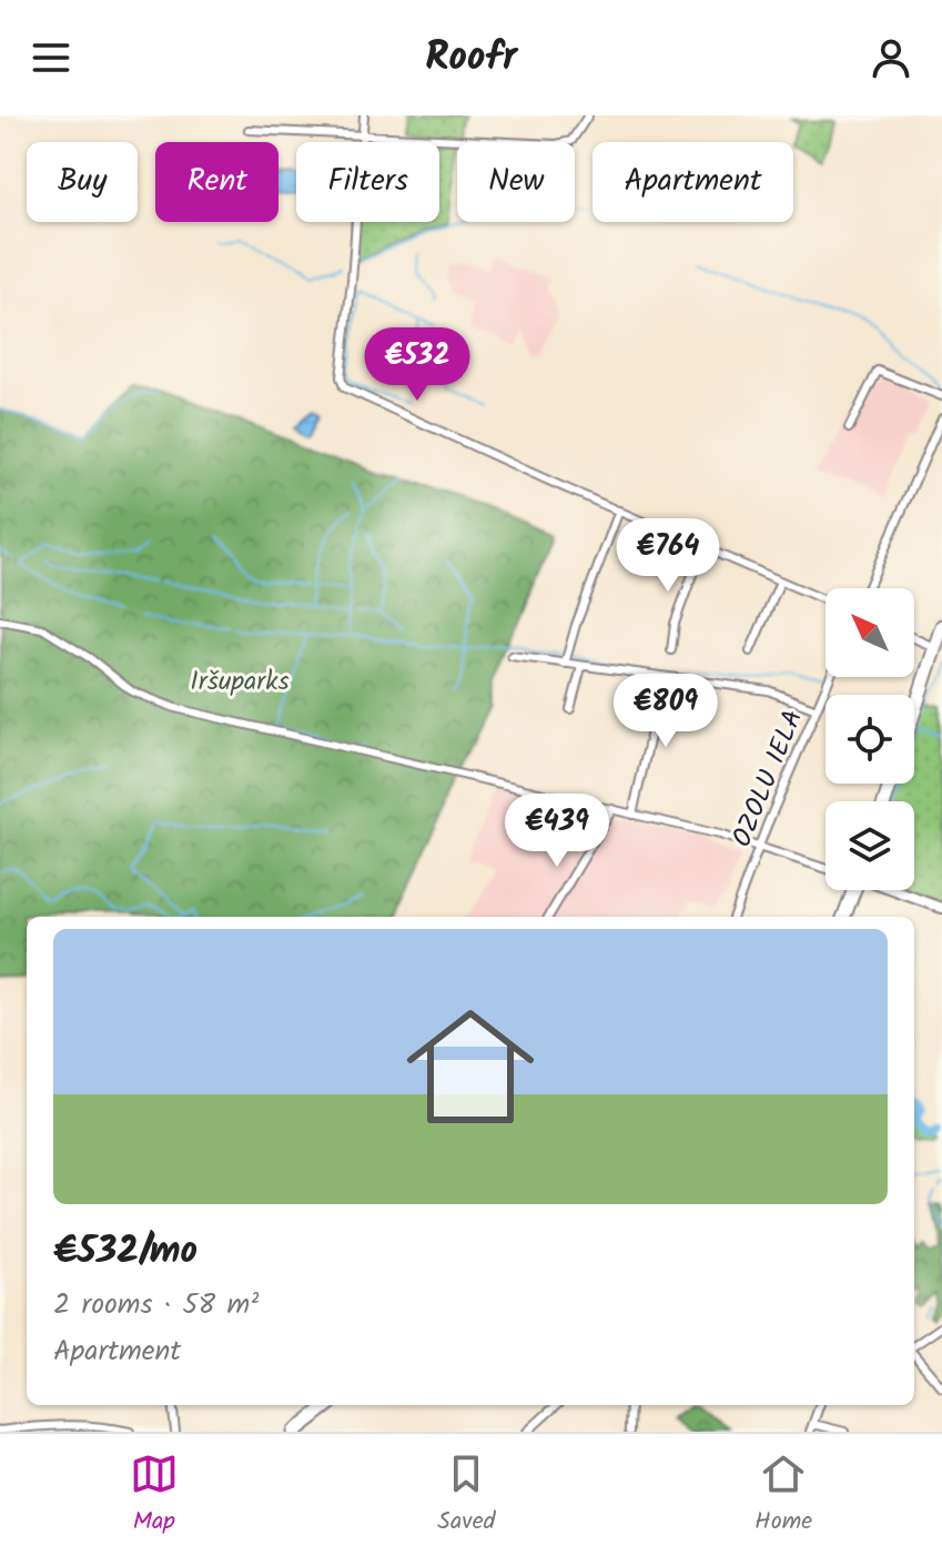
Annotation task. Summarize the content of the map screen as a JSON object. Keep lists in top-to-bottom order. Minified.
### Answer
{"streets":{"street":["OZOLU IELA"]},"parks":["Iršuparks"],"north":"top left","page":{"header":"Roofr","chip":["Buy","Rent","Filters","New","Apartment"],"price":["€532","€764","€809","€439"],"list":[{"name":"€532/mo","note":"2 rooms · 58 m² · Apartment"}],"tabs":["Map","Saved","Home"]}}
